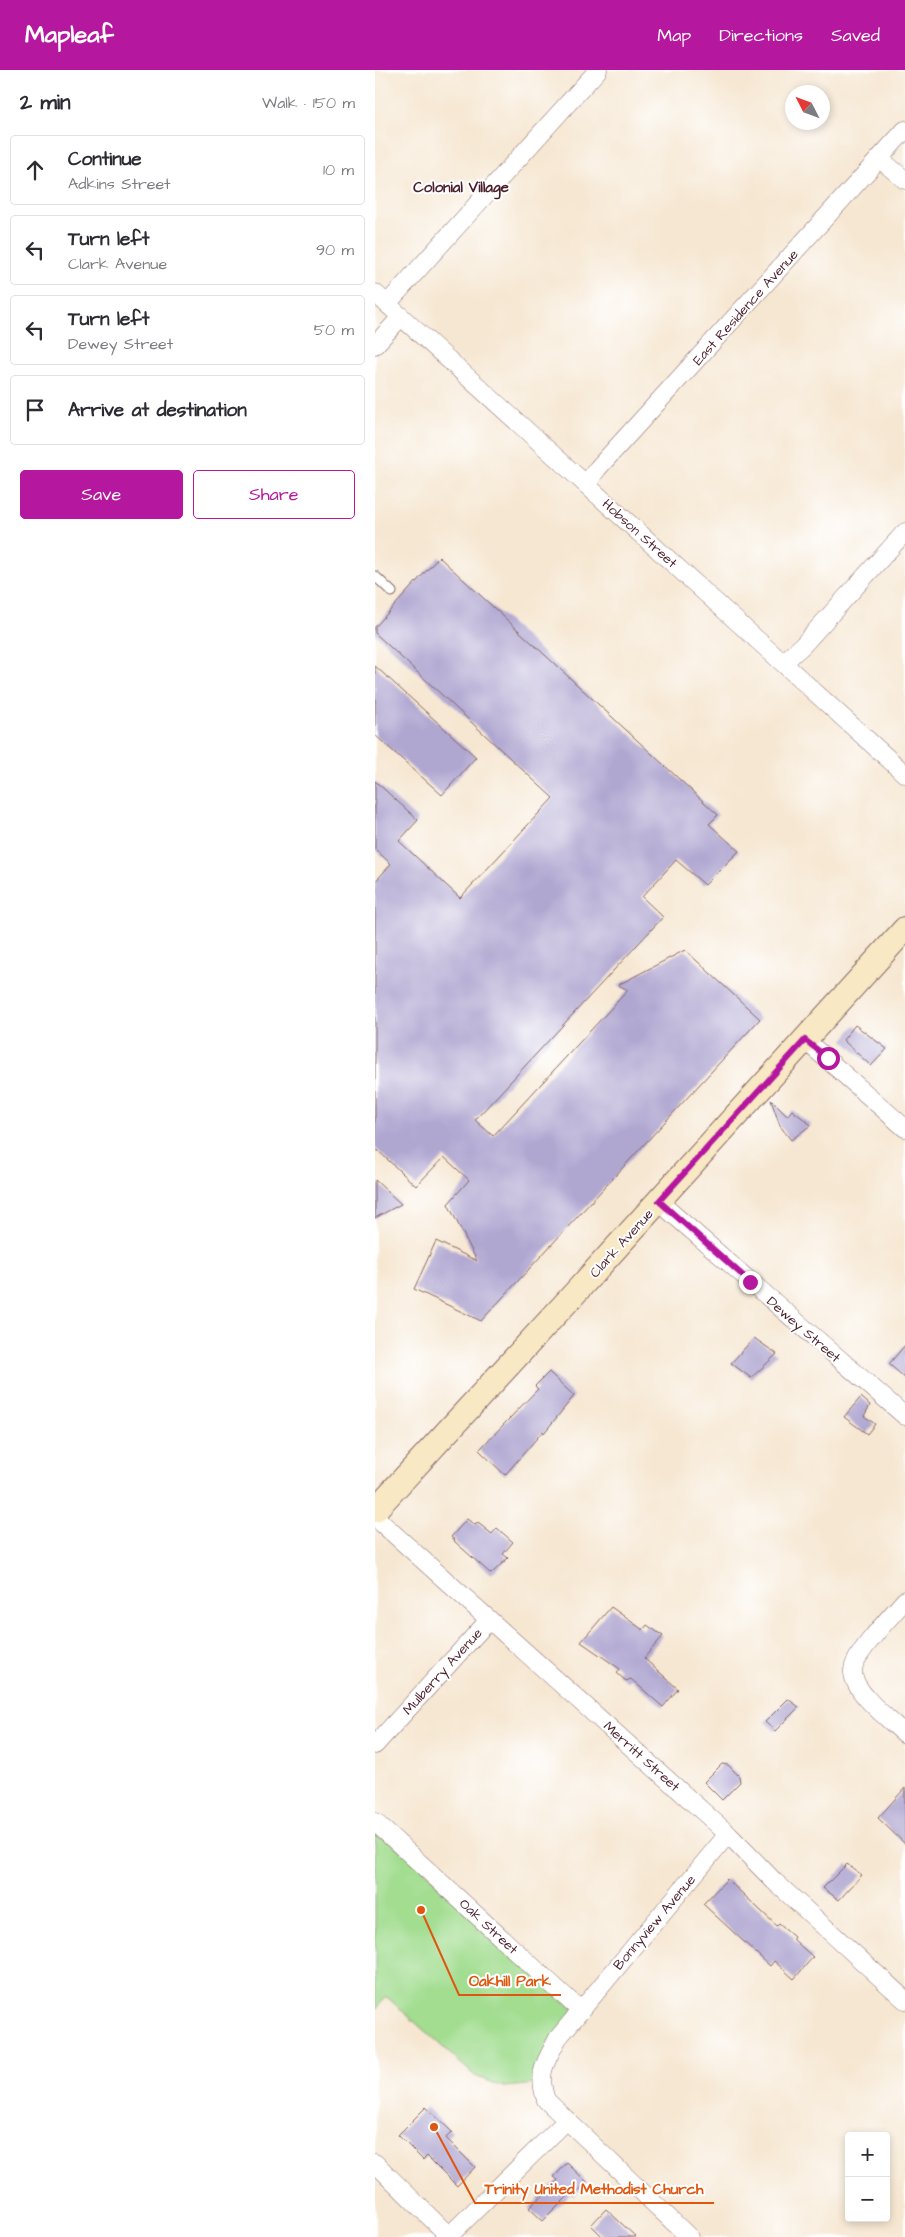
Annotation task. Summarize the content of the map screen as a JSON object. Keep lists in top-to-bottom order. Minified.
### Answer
{"streets":{"street":["East Residence Avenue","Hobson Street","Clark Avenue","Dewey Street","Mulberry Avenue","Merritt Street","Bonnyview Avenue","Oak Street"]},"crossings":[["East Residence Avenue","Hobson Street"],["Clark Avenue","Dewey Street"],["Mulberry Avenue","Merritt Street"],["Merritt Street","Bonnyview Avenue"],["Bonnyview Avenue","Oak Street"]],"districts":["Colonial Village"],"places":["Oakhill Park","Trinity United Methodist Church"],"north":"top left","page":{"header":"Mapleaf","nav":["Map","Directions","Saved"],"heading":["2 min","Walk · 150 m"],"list":[["Continue","Adkins Street","10 m"],["Turn left","Clark Avenue","90 m"],["Turn left","Dewey Street","50 m"],"Arrive at destination"],"buttons":["Save","Share"],"map_buttons":["+","−"]}}
